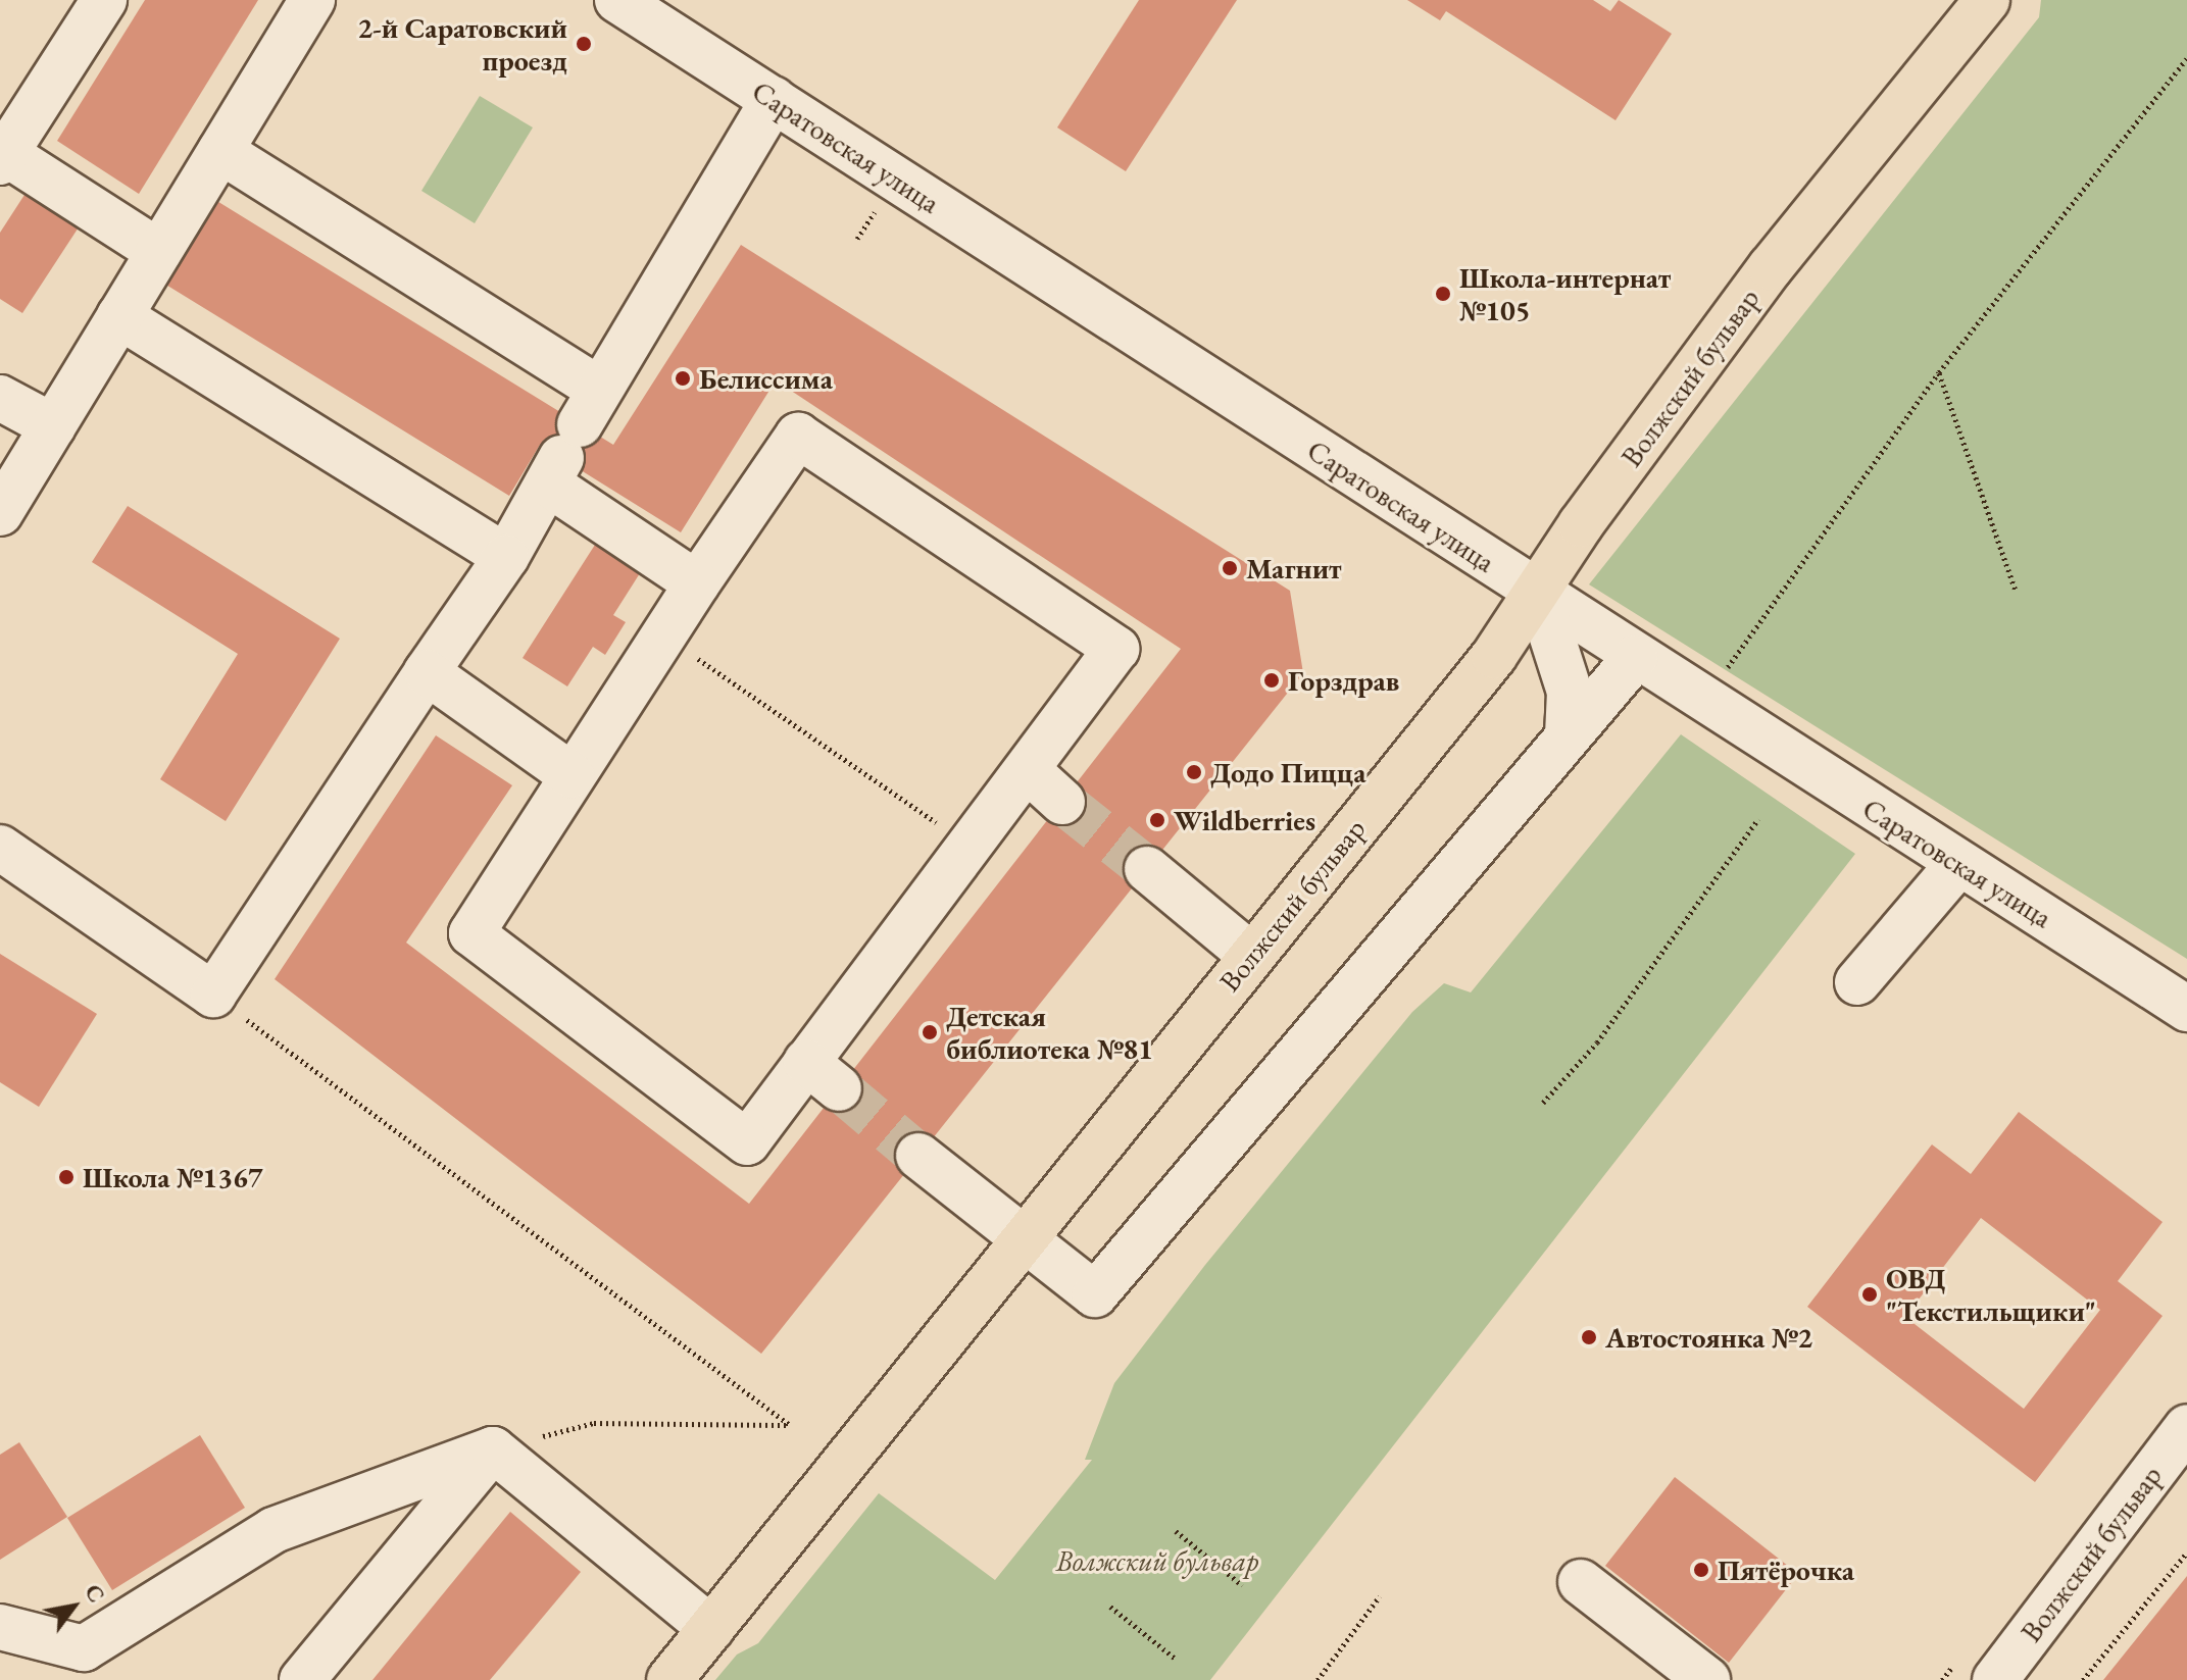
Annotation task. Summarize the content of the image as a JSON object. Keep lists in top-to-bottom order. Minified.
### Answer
{"streets":{"main road":["Волжский бульвар"],"street":["Саратовская улица"]},"crossings":[["Саратовская улица","Волжский бульвар"]],"parks":["Волжский бульвар"],"places":["2-й Саратовский проезд","Школа-интернат №105","Белиссима","Магнит","Горздрав","Додо Пицца","Wildberries","Детская библиотека №81","Школа №1367","ОВД \"Текстильщики\"","Автостоянка №2","Пятёрочка"],"north":"top right"}
